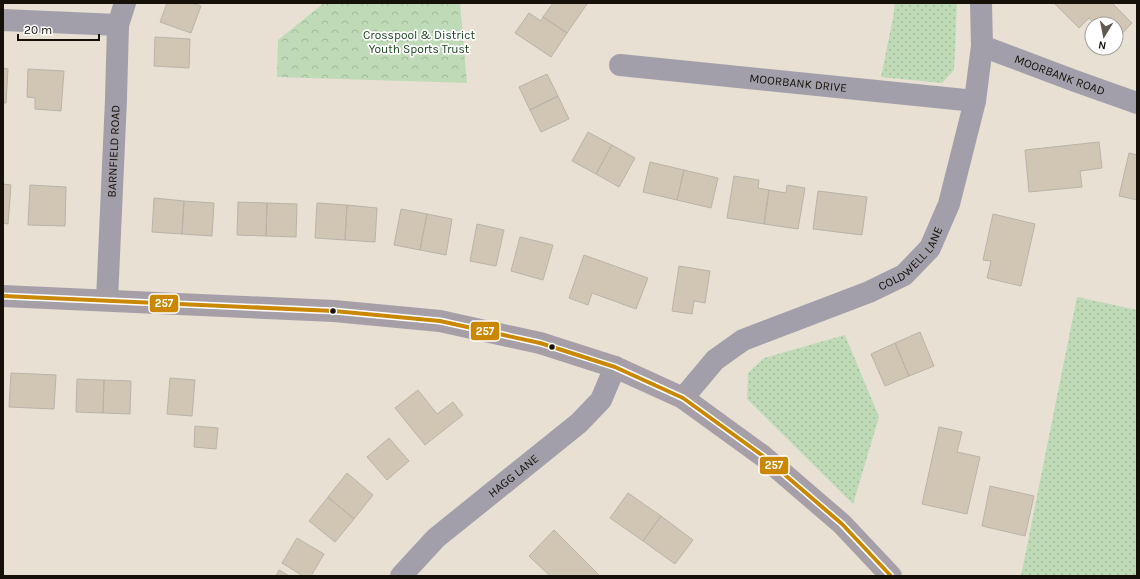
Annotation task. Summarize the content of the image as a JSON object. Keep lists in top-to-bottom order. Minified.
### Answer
{"streets":{"street":["MOORBANK ROAD","MOORBANK DRIVE","BARNFIELD ROAD","COLDWELL LANE","HAGG LANE"]},"crossings":[["MOORBANK ROAD","COLDWELL LANE"],["MOORBANK DRIVE","COLDWELL LANE"]],"parks":["Crosspool & District Youth Sports Trust"],"lines":["transit line 257"],"scale_bar":"20 m","north":"bottom"}
